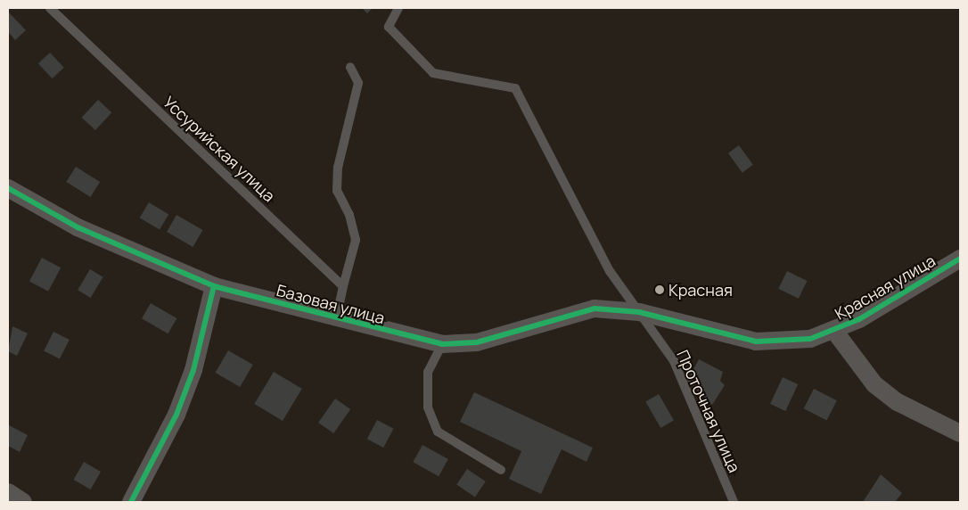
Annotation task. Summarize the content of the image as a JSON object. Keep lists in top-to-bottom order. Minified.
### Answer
{"streets":{"street":["Красная улица","Базовая улица"],"lane":["Уссурийская улица","Проточная улица"]},"crossings":[["Красная улица","Базовая улица"],["Красная улица","Проточная улица"],["Базовая улица","Проточная улица"]],"places":["Красная"]}
